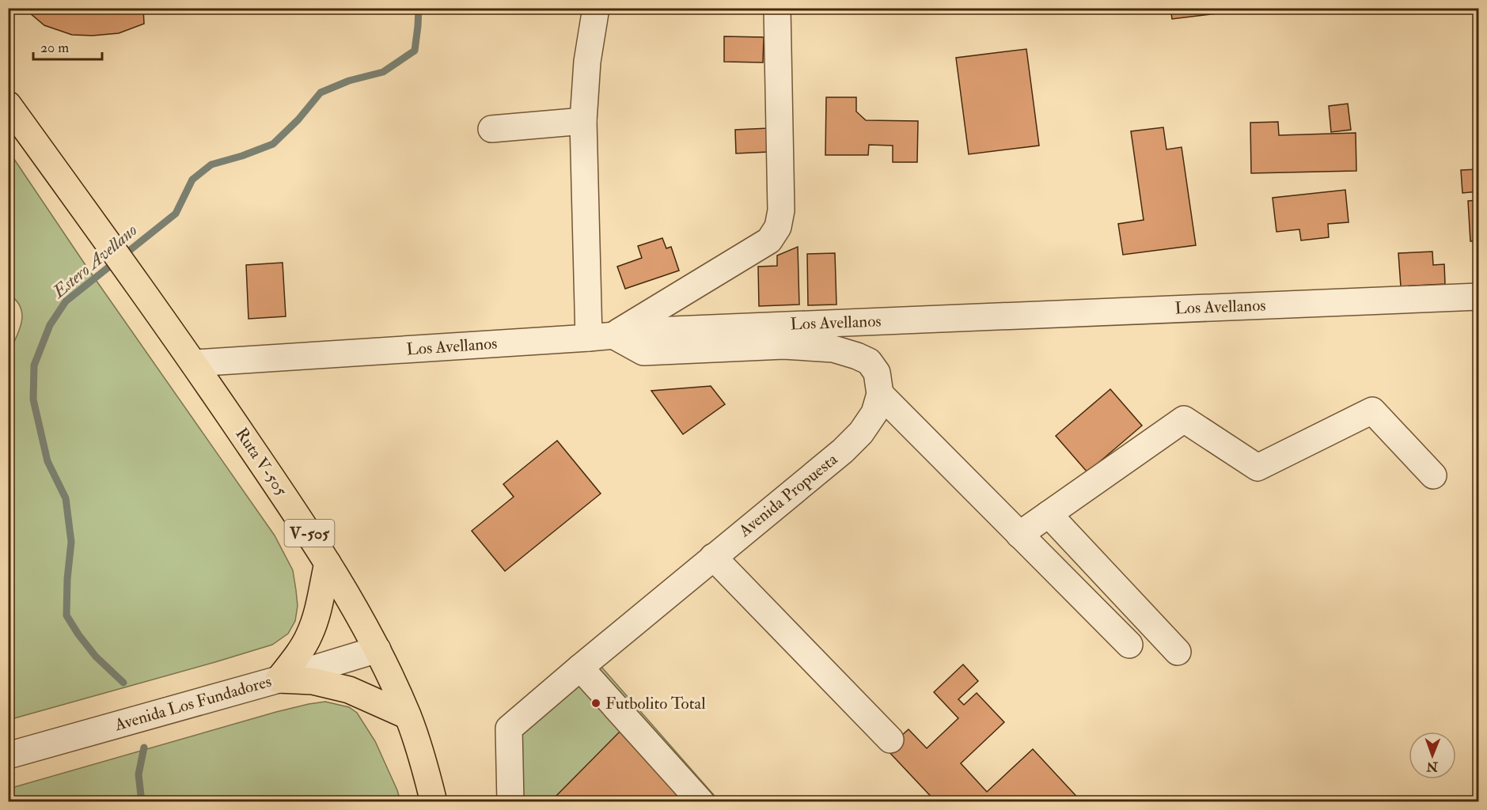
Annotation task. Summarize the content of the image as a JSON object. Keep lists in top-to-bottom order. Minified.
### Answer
{"streets":{"main road":["Ruta V-505","V-505"],"street":["Los Avellanos","Avenida Propuesta","Avenida Los Fundadores"]},"crossings":[["Los Avellanos","Ruta V-505"],["Ruta V-505","Avenida Los Fundadores"]],"water":["Estero Avellano"],"places":["Futbolito Total"],"scale_bar":"20 m","north":"bottom"}
